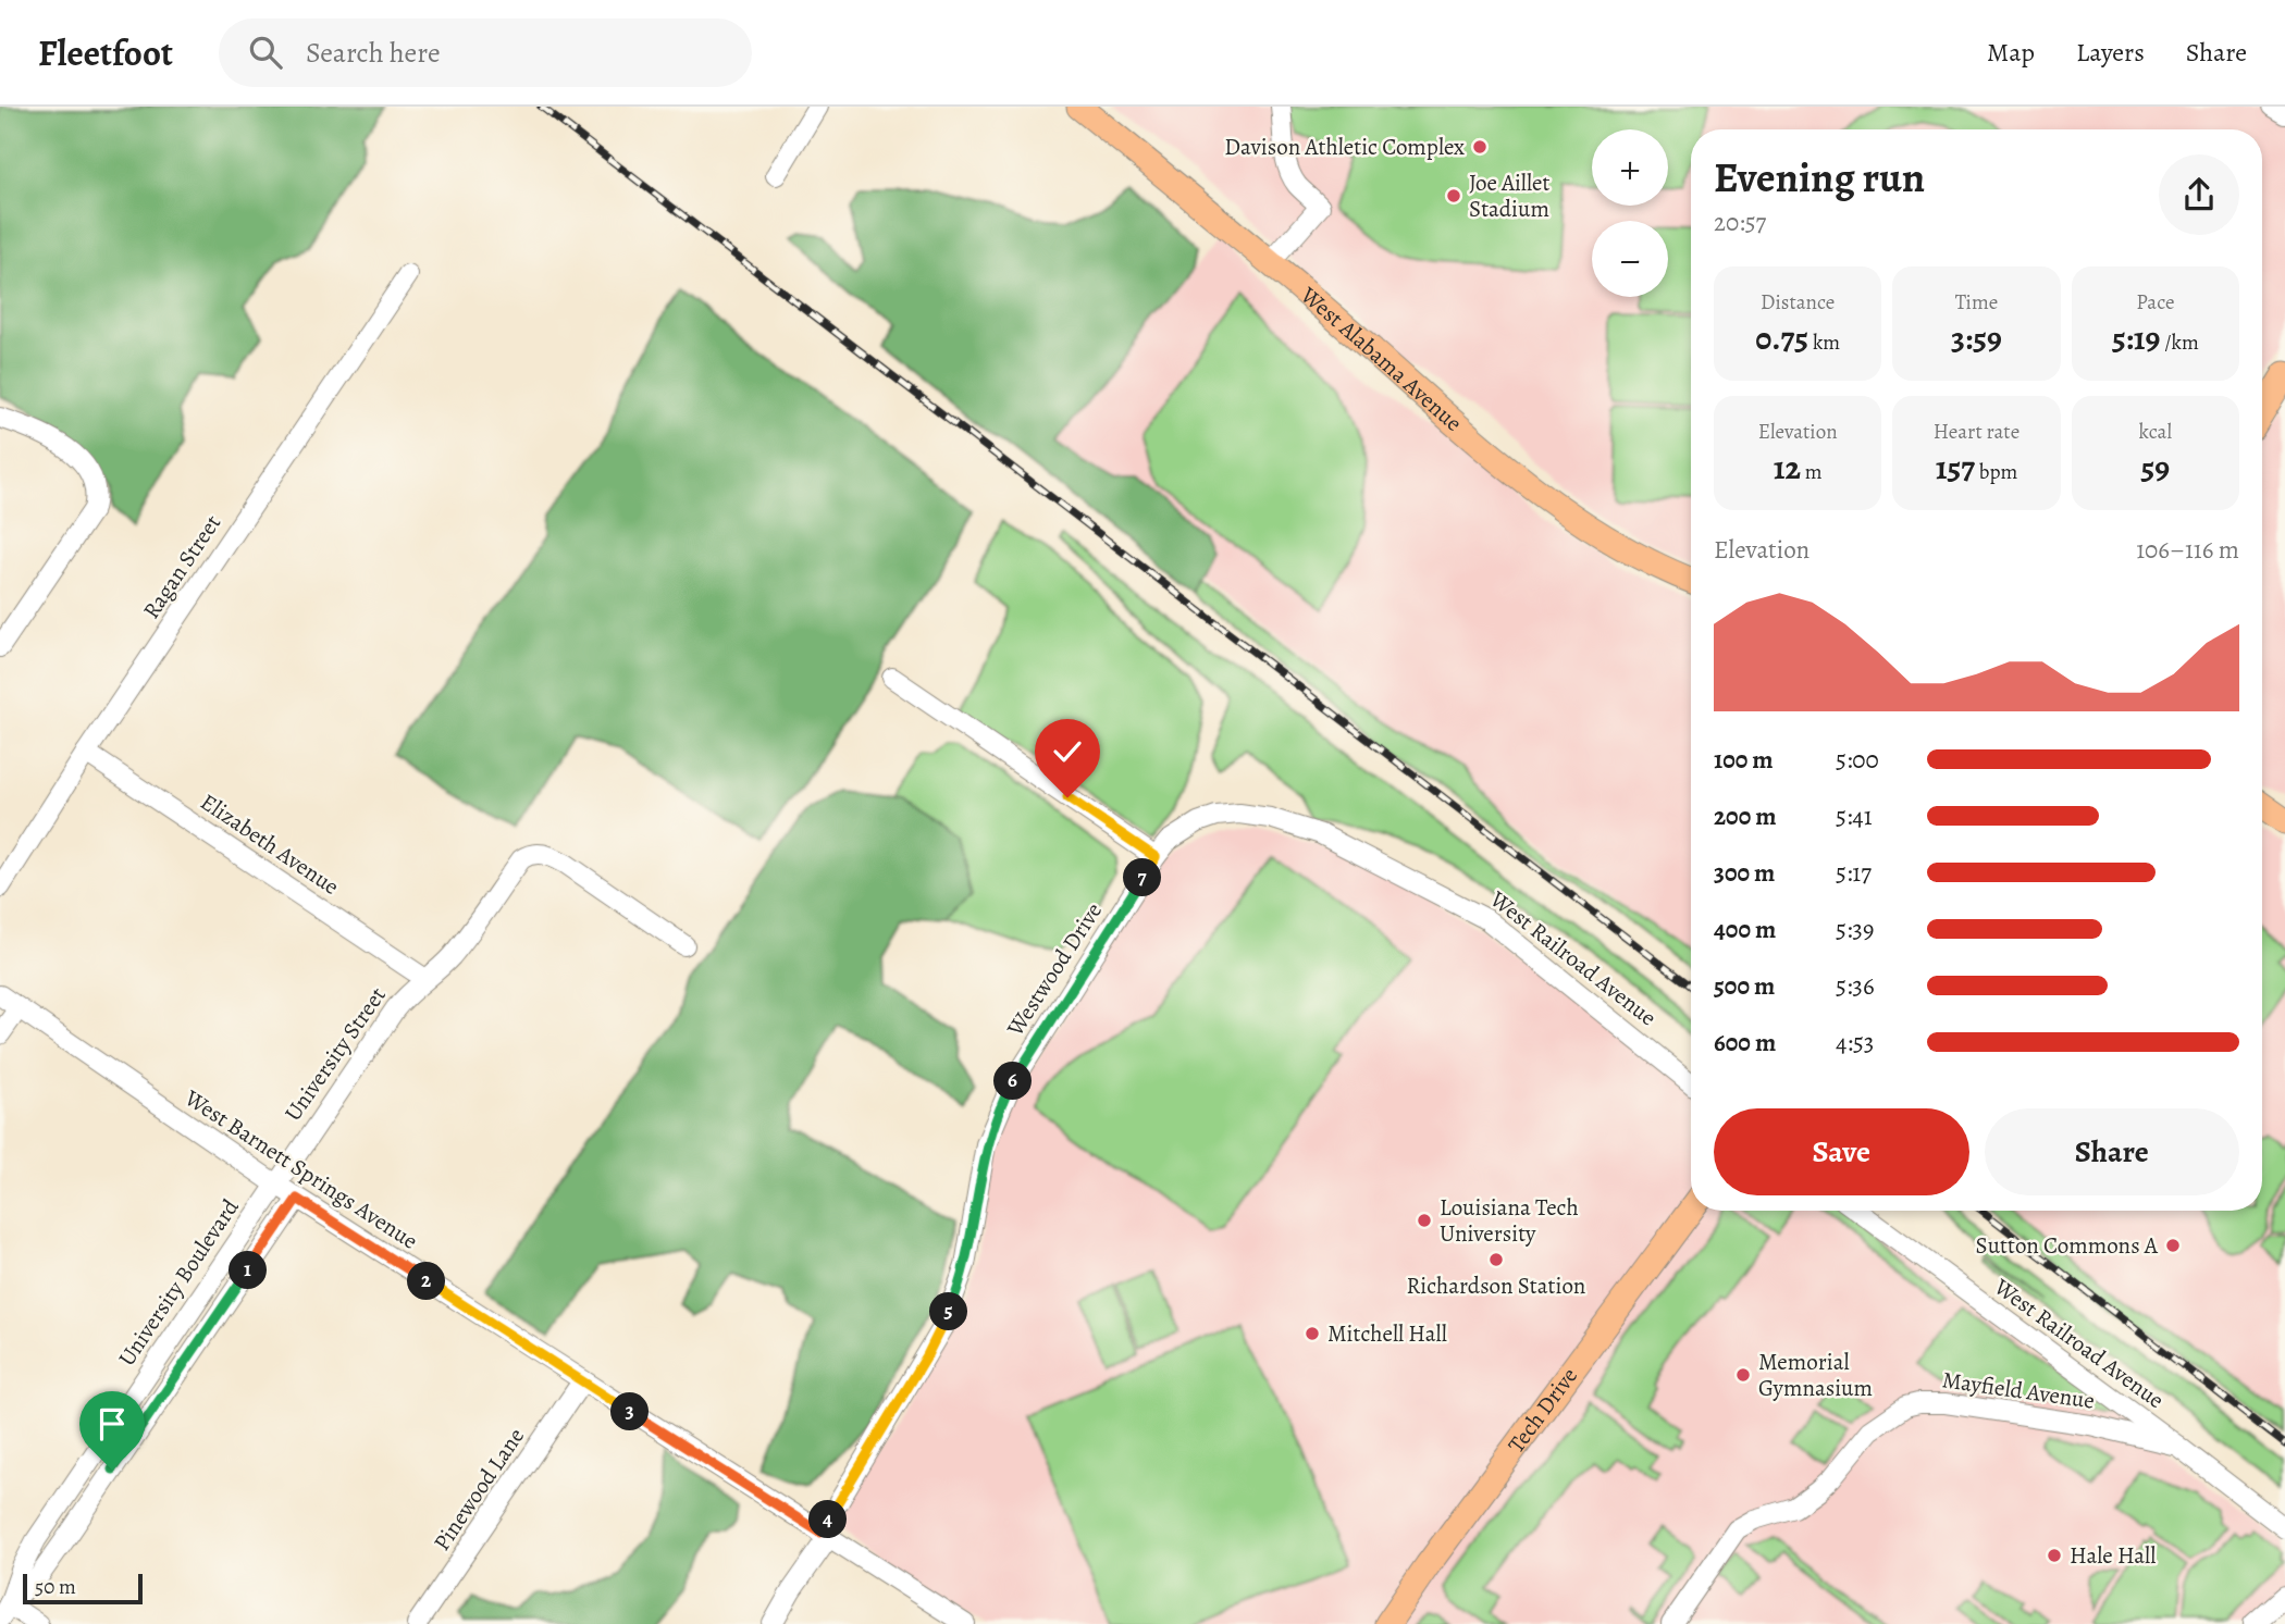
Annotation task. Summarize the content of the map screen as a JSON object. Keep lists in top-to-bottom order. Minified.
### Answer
{"streets":{"main road":["West Alabama Avenue","Tech Drive"],"street":["Ragan Street","Elizabeth Avenue","West Railroad Avenue","Westwood Drive","University Street","West Barnett Springs Avenue","University Boulevard","Mayfield Avenue","Pinewood Lane"]},"crossings":[["Ragan Street","Elizabeth Avenue"],["Elizabeth Avenue","University Street"],["West Railroad Avenue","Westwood Drive"],["West Railroad Avenue","Mayfield Avenue"],["Westwood Drive","West Barnett Springs Avenue"],["University Street","West Barnett Springs Avenue"],["University Street","University Boulevard"],["West Barnett Springs Avenue","University Boulevard"],["West Barnett Springs Avenue","Pinewood Lane"]],"places":["Davison Athletic Complex","Joe Aillet Stadium","Louisiana Tech University","Sutton Commons A","Richardson Station","Mitchell Hall","Memorial Gymnasium","Hale Hall"],"scale_bar":"50 m","page":{"header":"Fleetfoot","search":"Search here","nav":["Map","Layers","Share"],"map_buttons":["+","−"],"heading":["Evening run","20:57"],"stats":[["Distance","0.75 km"],["Time","3:59"],["Pace","5:19 /km"],["Elevation","12 m"],["Heart rate","157 bpm"],["kcal","59"]],"chart":["Elevation","106–116 m"],"list":[{"name":"100 m","note":"5:00"},{"name":"200 m","note":"5:41"},{"name":"300 m","note":"5:17"},{"name":"400 m","note":"5:39"},{"name":"500 m","note":"5:36"},{"name":"600 m","note":"4:53"}],"pins":["7","6","1","2","5","3","4"],"buttons":["Save","Share"],"scale":"50 m"}}
